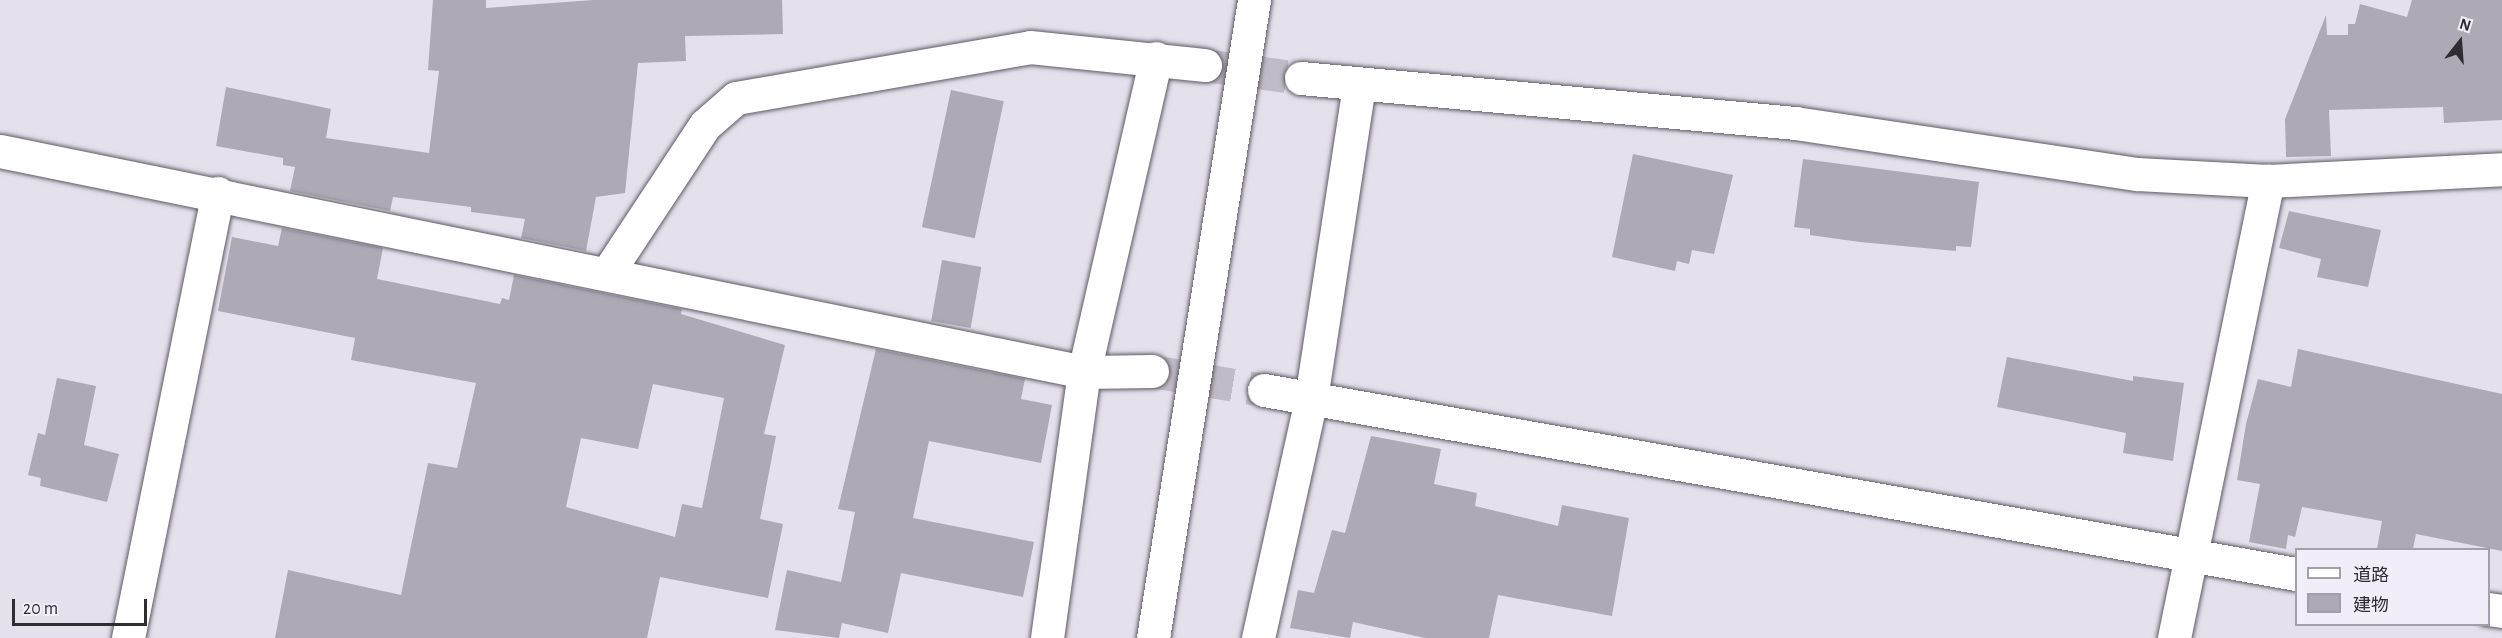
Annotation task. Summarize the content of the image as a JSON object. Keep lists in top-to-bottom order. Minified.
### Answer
{"legend":["道路","建物"],"scale_bar":"20 m","north":"top"}
